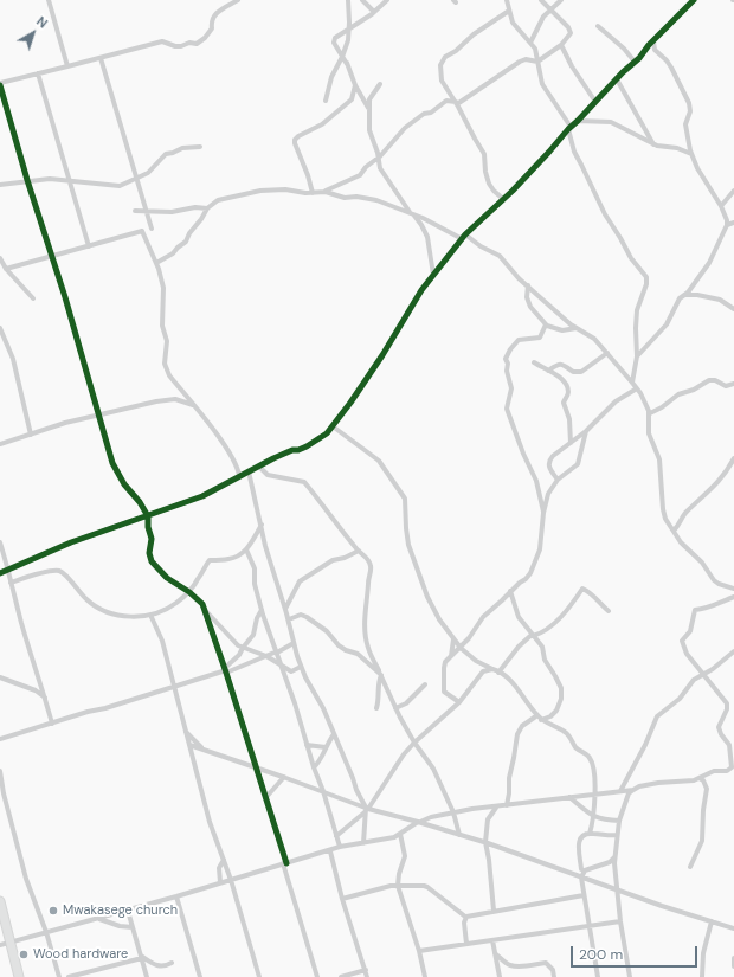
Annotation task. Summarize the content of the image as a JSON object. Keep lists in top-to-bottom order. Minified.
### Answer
{"places":["Mwakasege church","Wood hardware"],"scale_bar":"200 m","north":"top right"}
